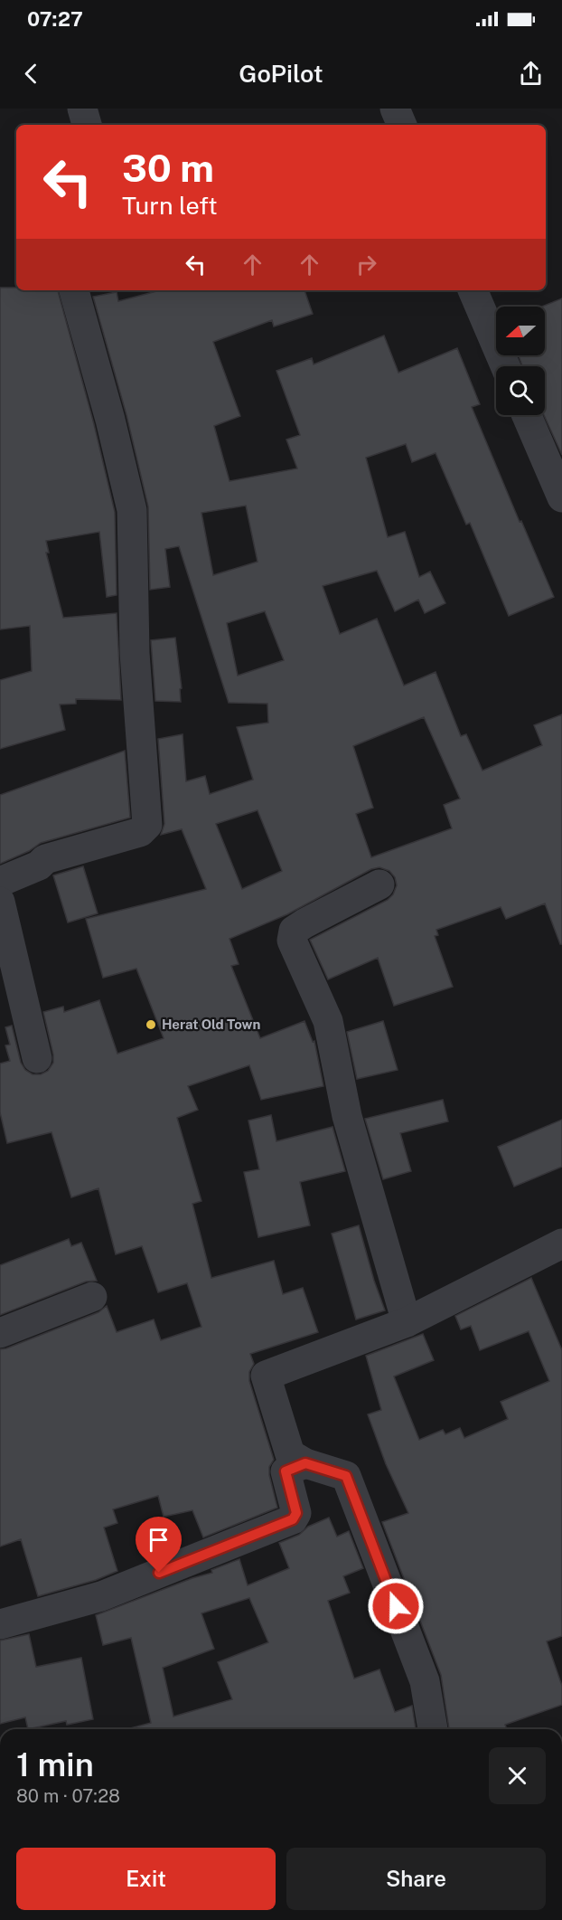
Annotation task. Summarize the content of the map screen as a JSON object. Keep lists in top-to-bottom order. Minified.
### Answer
{"places":["Herat Old Town"],"north":"left","page":{"status":"07:27","header":"GoPilot","turn":["30 m","Turn left"],"heading":["1 min","80 m · 07:28"],"buttons":["Exit","Share"]}}
